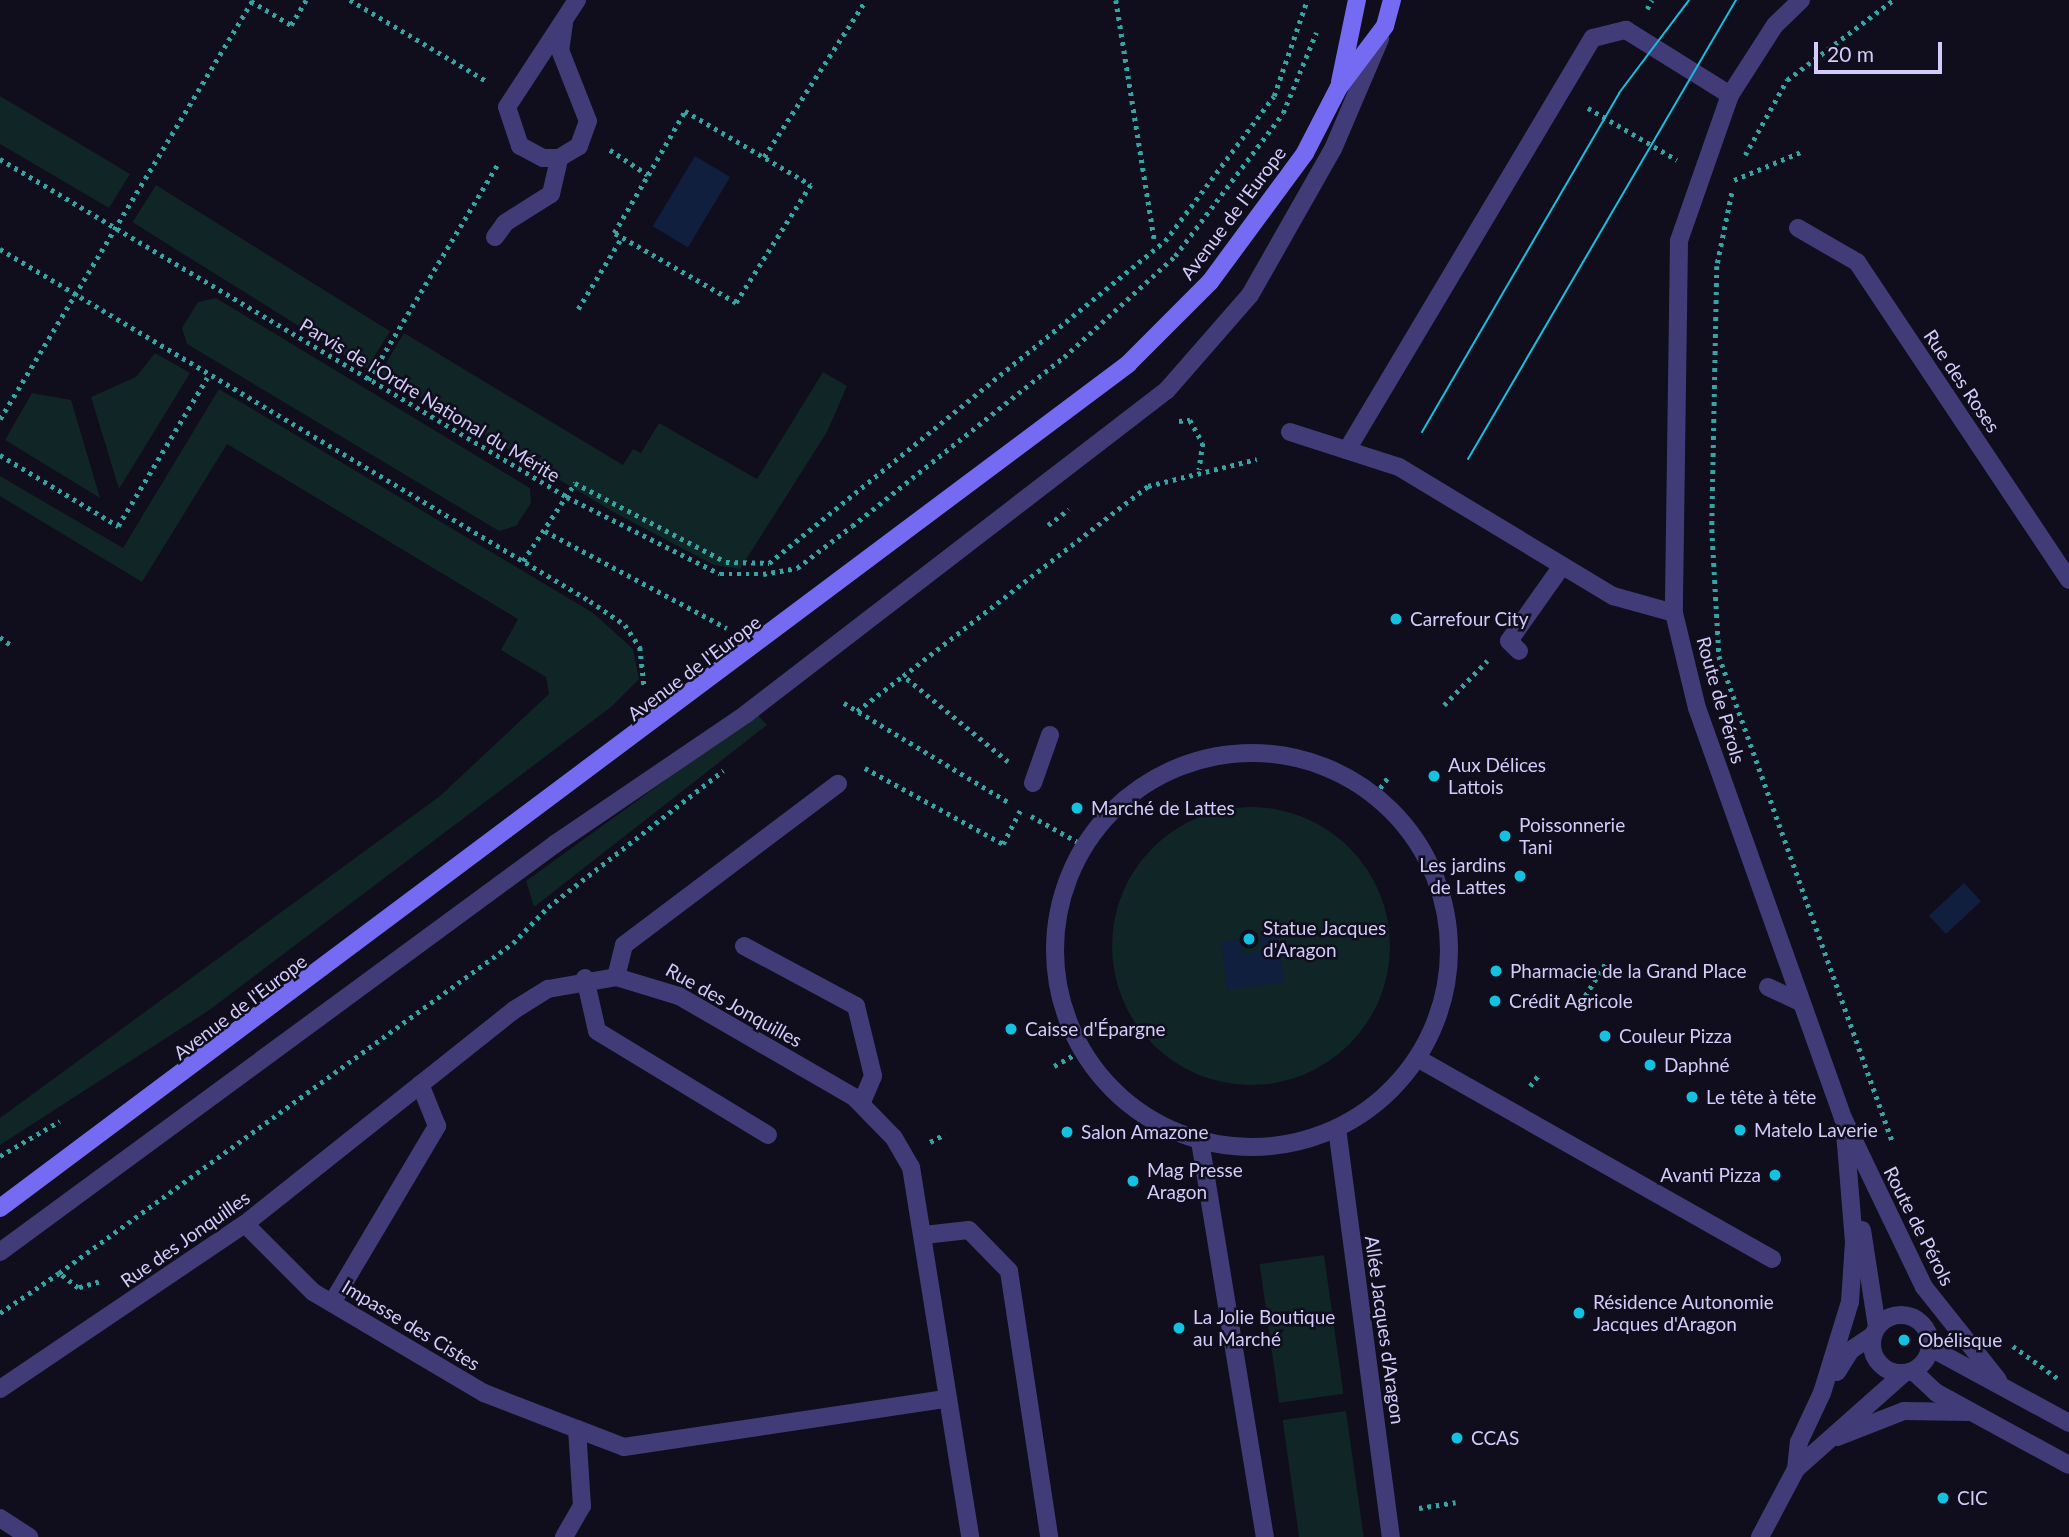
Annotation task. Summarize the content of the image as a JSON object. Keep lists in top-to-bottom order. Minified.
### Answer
{"streets":{"main road":["Avenue de l'Europe"],"street":["Rue des Roses","Route de Pérols","Rue des Jonquilles","Impasse des Cistes","Allée Jacques d'Aragon"],"path":["Parvis de l'Ordre National du Mérite"]},"crossings":[["Rue des Jonquilles","Impasse des Cistes"]],"places":["Carrefour City","Aux Délices Lattois","Marché de Lattes","Poissonnerie Tani","Les jardins de Lattes","Statue Jacques d'Aragon","Pharmacie de la Grand Place","Crédit Agricole","Caisse d'Épargne","Couleur Pizza","Daphné","Le tête à tête","Matelo Laverie","Salon Amazone","Avanti Pizza","Mag Presse Aragon","Résidence Autonomie Jacques d'Aragon","La Jolie Boutique au Marché","Obélisque","CCAS","CIC"],"scale_bar":"20 m"}
